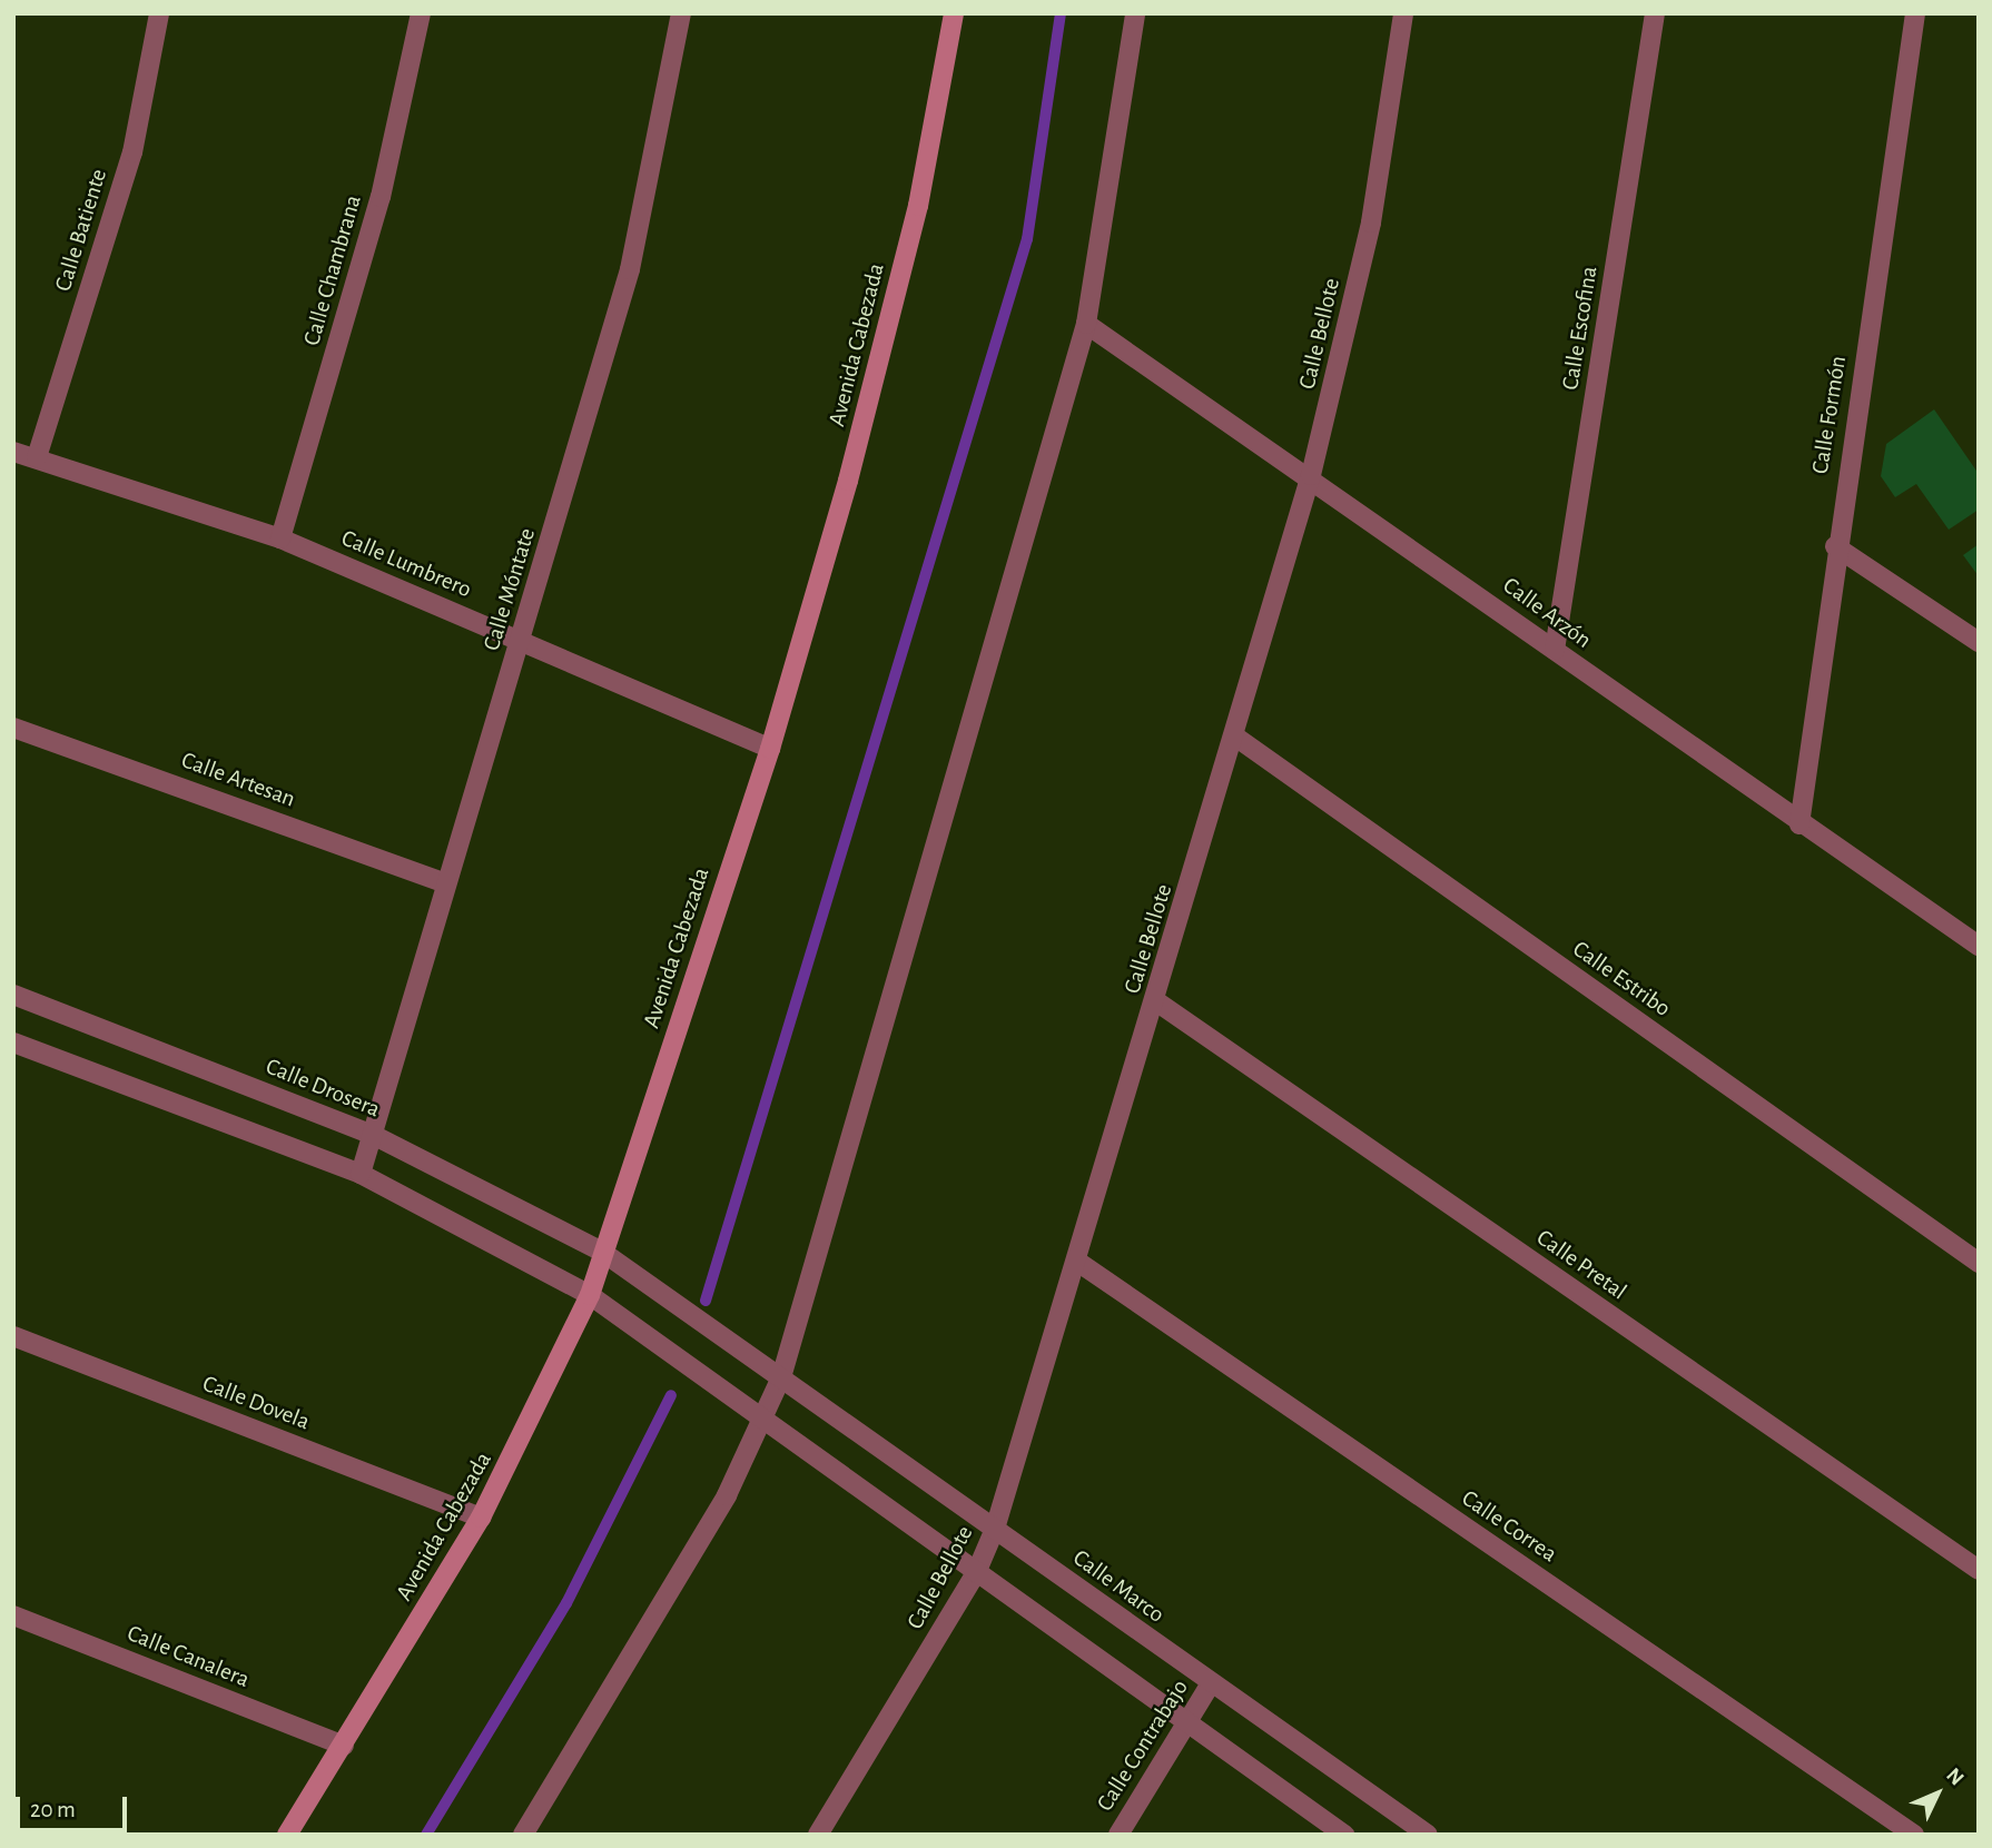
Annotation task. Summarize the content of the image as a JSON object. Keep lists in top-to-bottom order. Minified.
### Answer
{"streets":{"main road":["Avenida Cabezada"],"street":["Calle Batiente","Calle Chambrana","Calle Escofina","Calle Bellote","Calle Formón","Calle Lumbrero","Calle Móntate","Calle Arzón","Calle Artesan","Calle Estribo","Calle Drosera","Calle Pretal","Calle Dovela","Calle Correa","Calle Marco","Calle Canalera","Calle Contrabajo"]},"crossings":[["Calle Batiente","Calle Lumbrero"],["Calle Chambrana","Calle Lumbrero"],["Calle Escofina","Calle Arzón"],["Calle Bellote","Calle Arzón"],["Calle Bellote","Calle Estribo"],["Calle Bellote","Calle Pretal"],["Calle Bellote","Calle Correa"],["Calle Bellote","Calle Marco"],["Avenida Cabezada","Calle Lumbrero"],["Avenida Cabezada","Calle Drosera"],["Avenida Cabezada","Calle Dovela"],["Avenida Cabezada","Calle Canalera"],["Calle Formón","Calle Arzón"],["Calle Lumbrero","Calle Móntate"],["Calle Móntate","Calle Artesan"],["Calle Móntate","Calle Drosera"],["Calle Drosera","Calle Marco"],["Calle Marco","Calle Contrabajo"]],"scale_bar":"20 m","north":"top right"}
